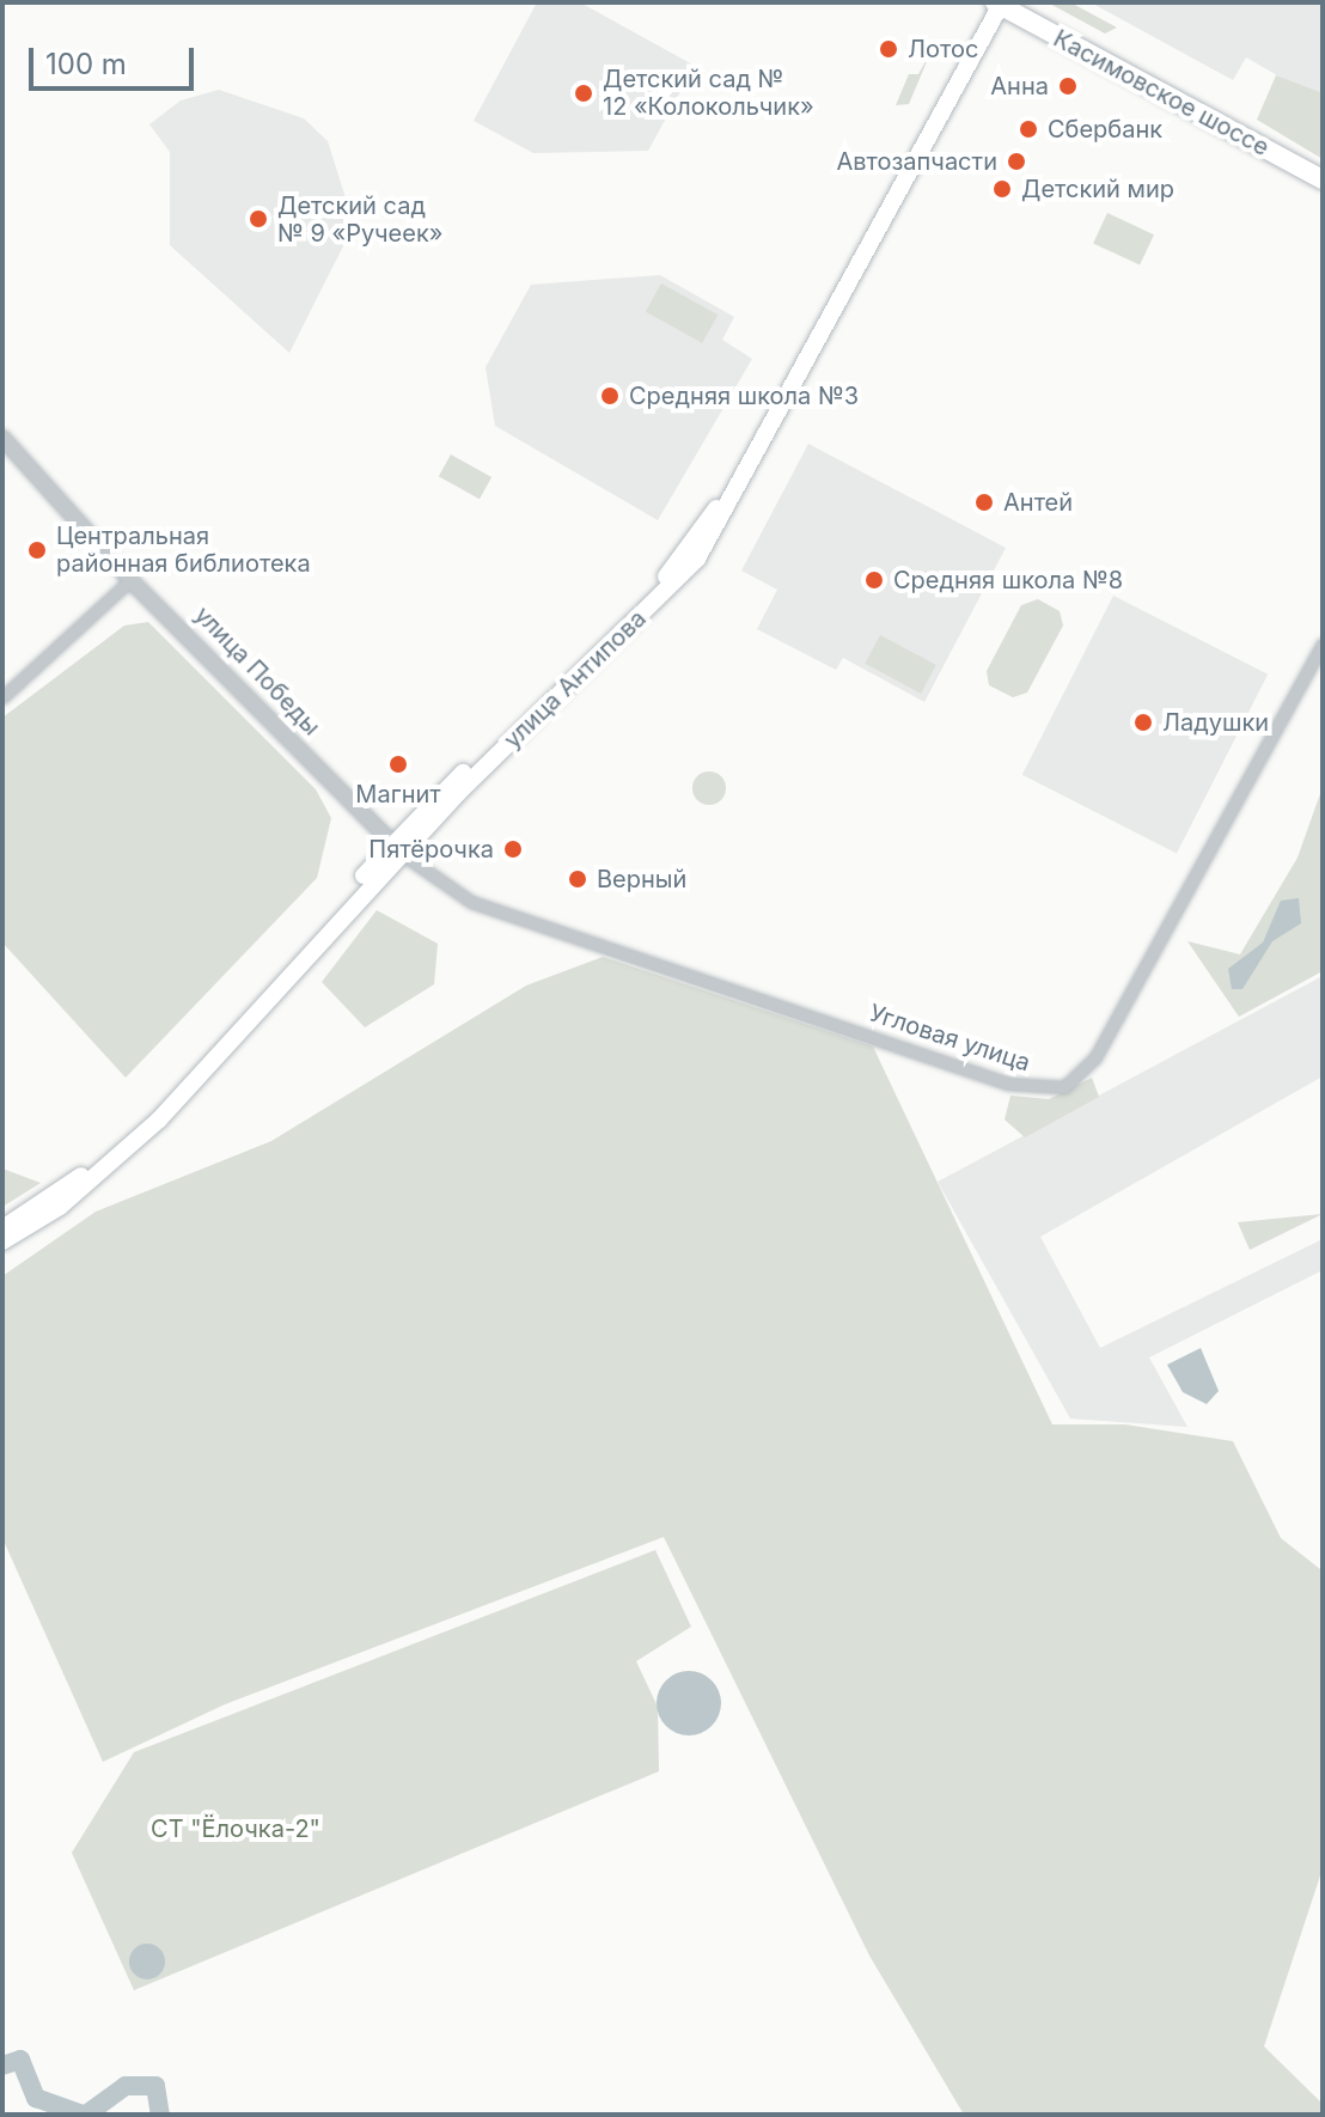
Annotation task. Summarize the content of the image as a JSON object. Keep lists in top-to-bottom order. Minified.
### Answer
{"streets":{"main road":["Касимовское шоссе","улица Антипова"],"street":["улица Победы","Угловая улица"]},"crossings":[["Касимовское шоссе","улица Антипова"],["улица Победы","улица Антипова"],["улица Победы","Угловая улица"],["улица Антипова","Угловая улица"]],"parks":["СТ \"Ёлочка-2\""],"places":["Лотос","Анна","Детский сад № 12 «Колокольчик»","Сбербанк","Автозапчасти","Детский мир","Детский сад № 9 «Ручеек»","Средняя школа №3","Антей","Центральная районная библиотека","Средняя школа №8","Ладушки","Магнит","Пятёрочка","Верный"],"scale_bar":"100 m"}
